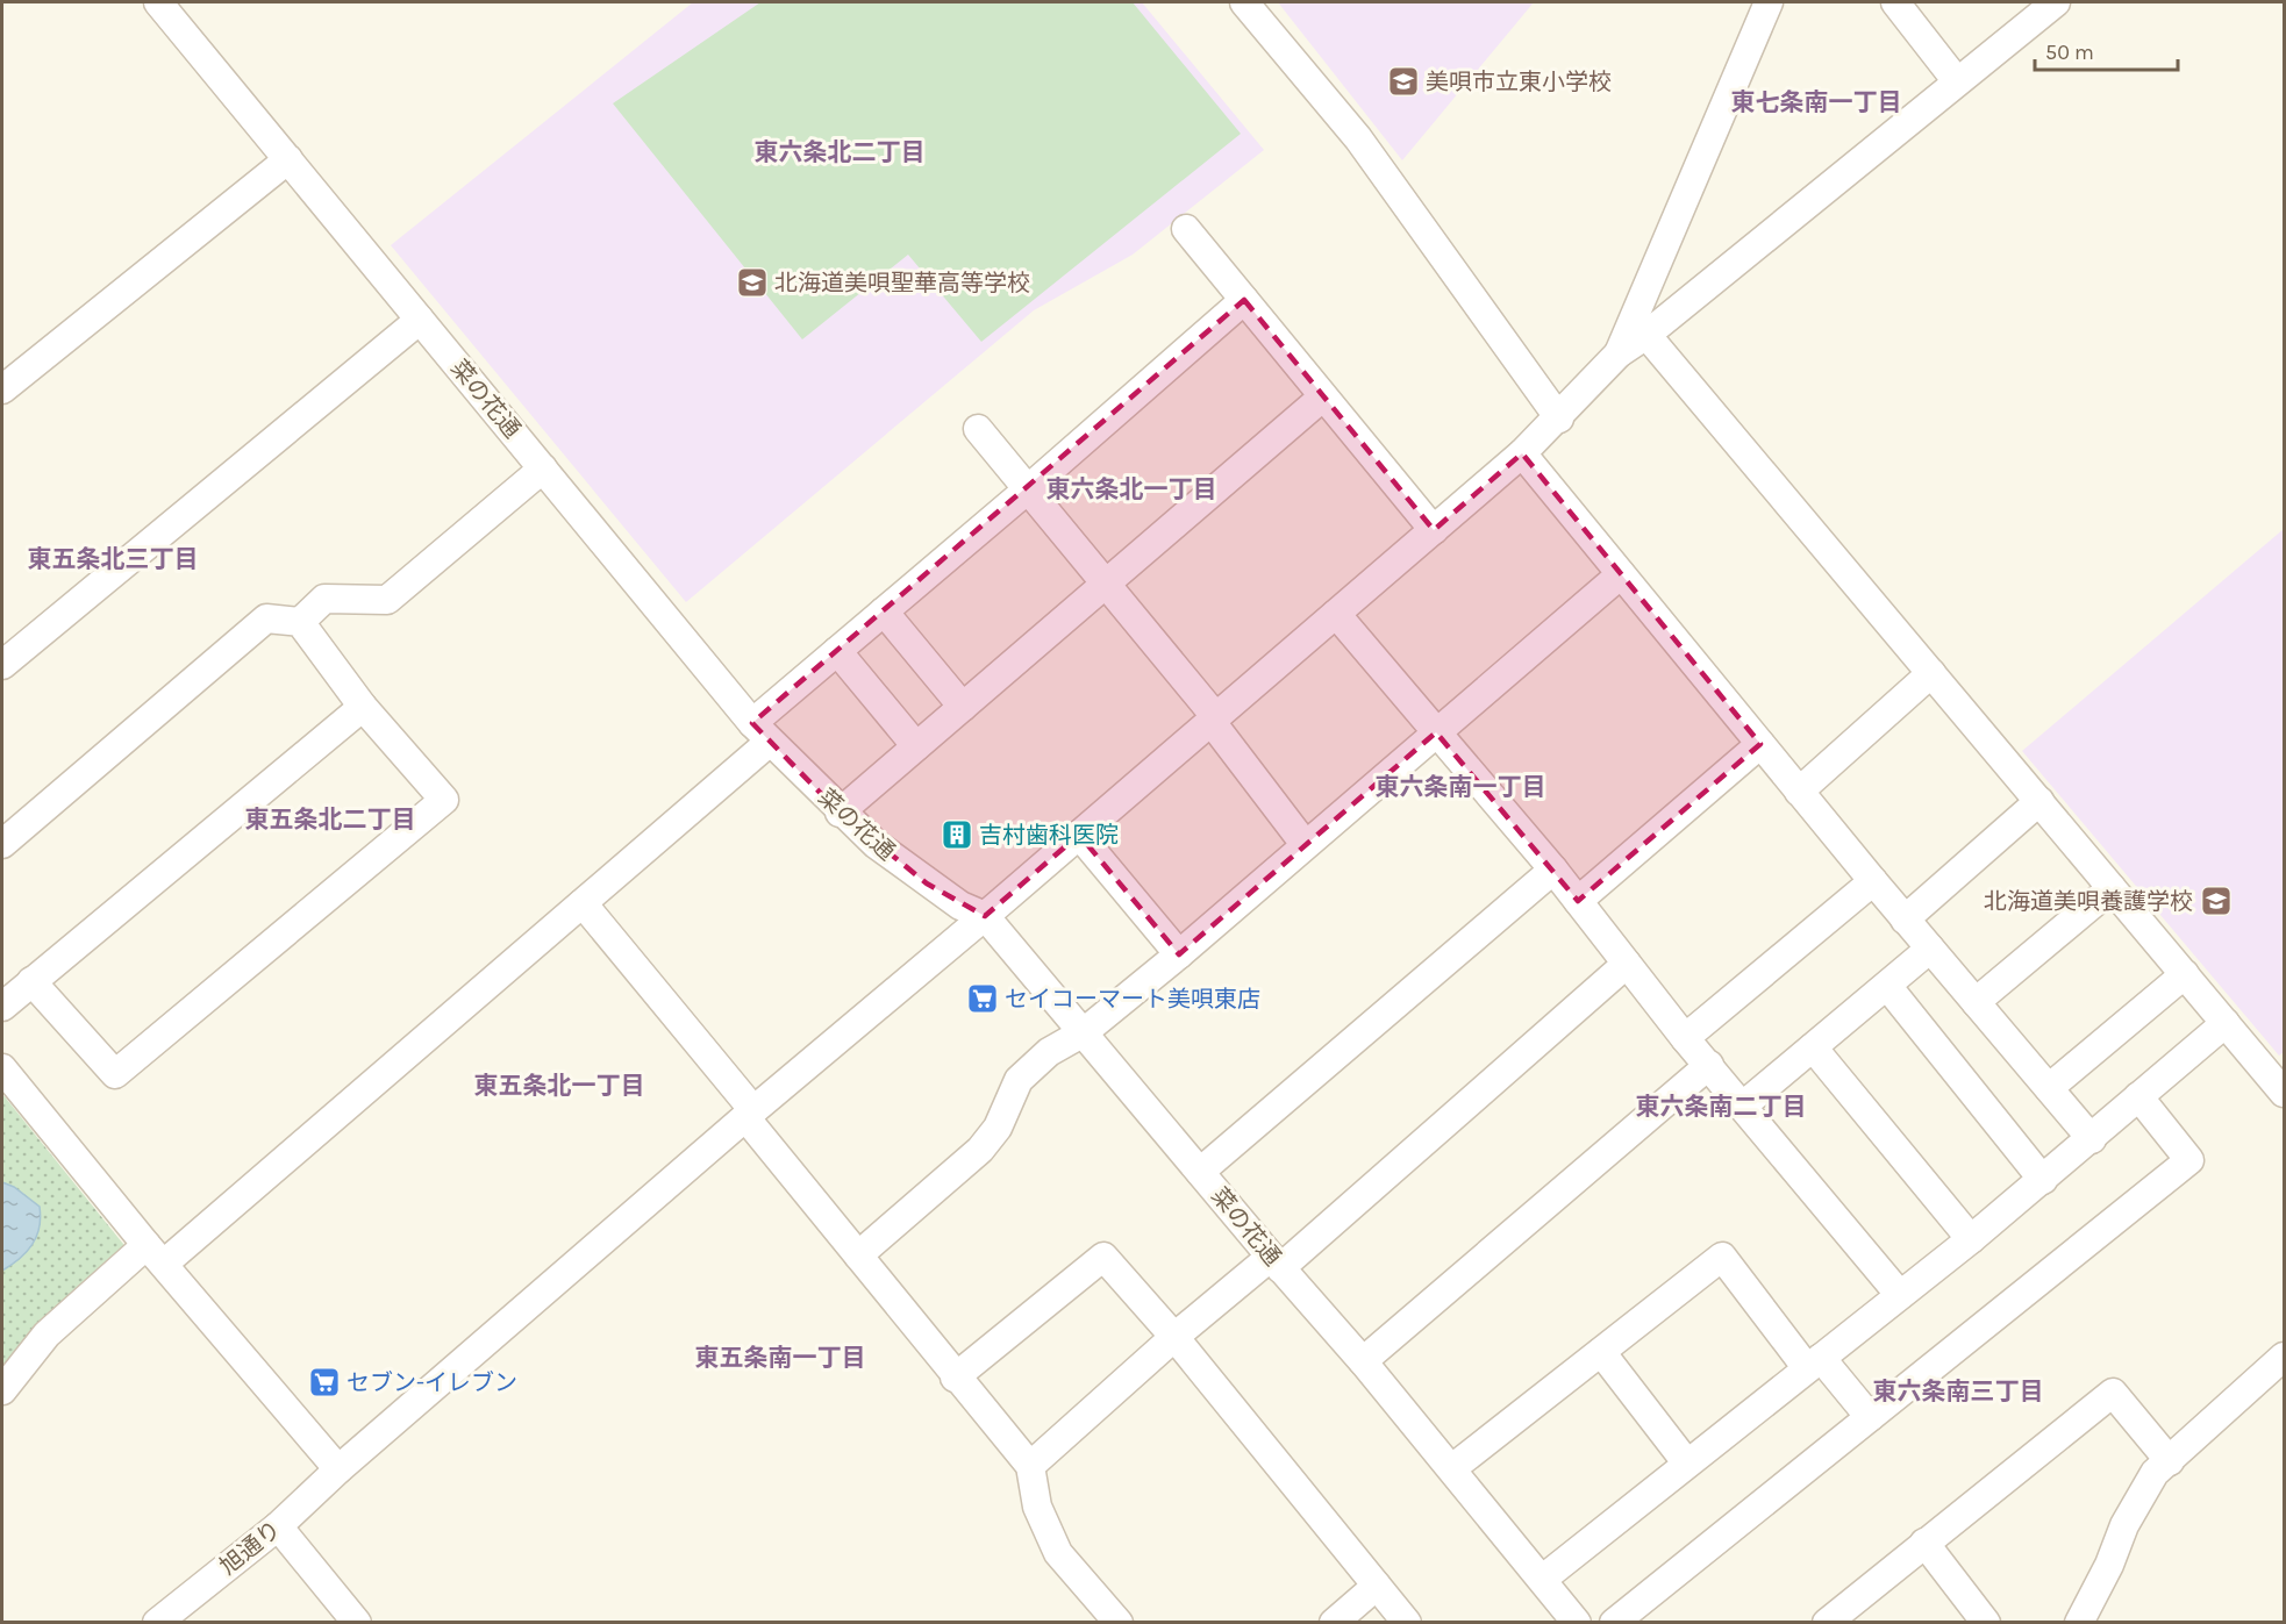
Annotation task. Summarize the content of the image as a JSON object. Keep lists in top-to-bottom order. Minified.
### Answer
{"streets":{"street":["菜の花通","旭通り"]},"crossings":[["菜の花通","旭通り"]],"districts":["東七条南一丁目","東六条北二丁目","東六条北一丁目","東五条北三丁目","東六条南一丁目","東五条北二丁目","東五条北一丁目","東六条南二丁目","東五条南一丁目","東六条南三丁目"],"places":{"school or university":["美唄市立東小学校","北海道美唄聖華高等学校","北海道美唄養護学校"],"building":["吉村歯科医院"],"supermarket":["セイコーマート美唄東店","セブン-イレブン"]},"scale_bar":"50 m"}
